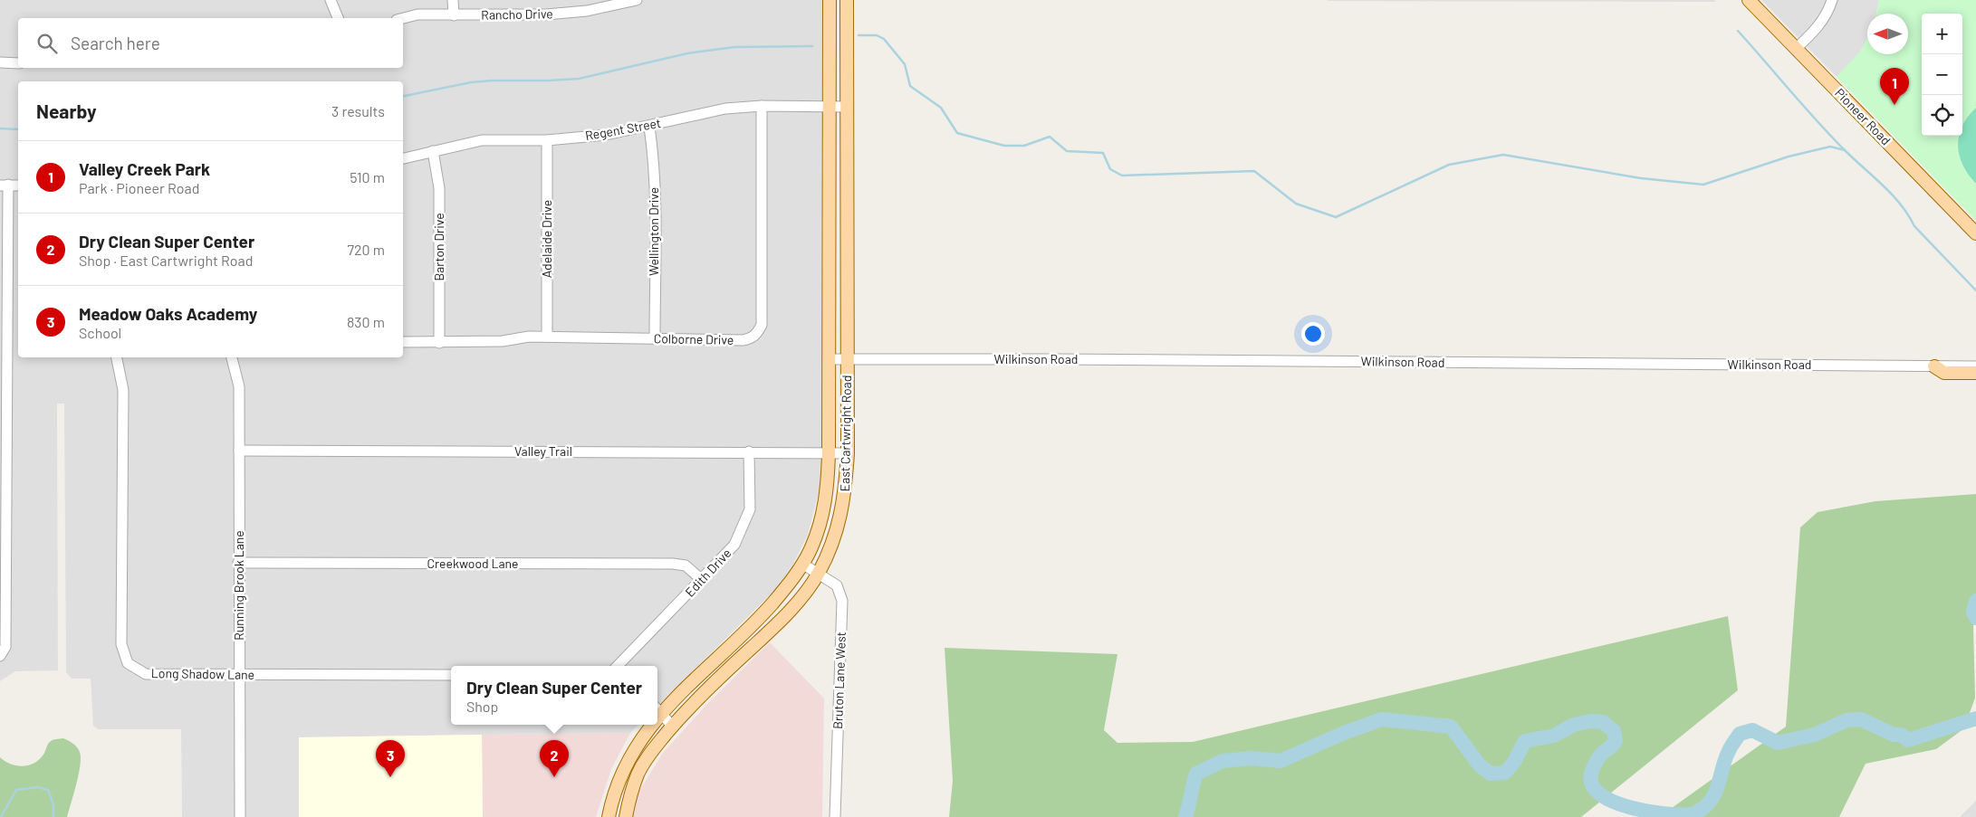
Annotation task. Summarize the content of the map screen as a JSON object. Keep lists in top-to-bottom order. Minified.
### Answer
{"streets":{"main road":["Pioneer Road","East Cartwright Road"],"street":["Rancho Drive","Regent Street","Wellington Drive","Adelaide Drive","Barton Drive","Colborne Drive","Wilkinson Road","Valley Trail","Creekwood Lane","Edith Drive","Running Brook Lane","Long Shadow Lane","Bruton Lane West"]},"crossings":[["Regent Street","Wellington Drive"],["Regent Street","Adelaide Drive"],["Regent Street","Barton Drive"],["Regent Street","Colborne Drive"],["Regent Street","East Cartwright Road"],["Wellington Drive","Colborne Drive"],["Adelaide Drive","Colborne Drive"],["Barton Drive","Colborne Drive"],["Wilkinson Road","East Cartwright Road"],["East Cartwright Road","Valley Trail"],["East Cartwright Road","Bruton Lane West"],["Valley Trail","Edith Drive"],["Valley Trail","Running Brook Lane"],["Creekwood Lane","Edith Drive"],["Creekwood Lane","Running Brook Lane"],["Running Brook Lane","Long Shadow Lane"]],"north":"left","page":{"map_buttons":["+","−"],"search":"Search here","pins":["1","2","3"],"heading":["Nearby","3 results"],"list":[{"mark":"1","name":"Valley Creek Park","note":"Park · Pioneer Road","value":"510 m"},{"mark":"2","name":"Dry Clean Super Center","note":"Shop · East Cartwright Road","value":"720 m"},{"mark":"3","name":"Meadow Oaks Academy","note":"School","value":"830 m"}],"popup":["Dry Clean Super Center","Shop"]}}
